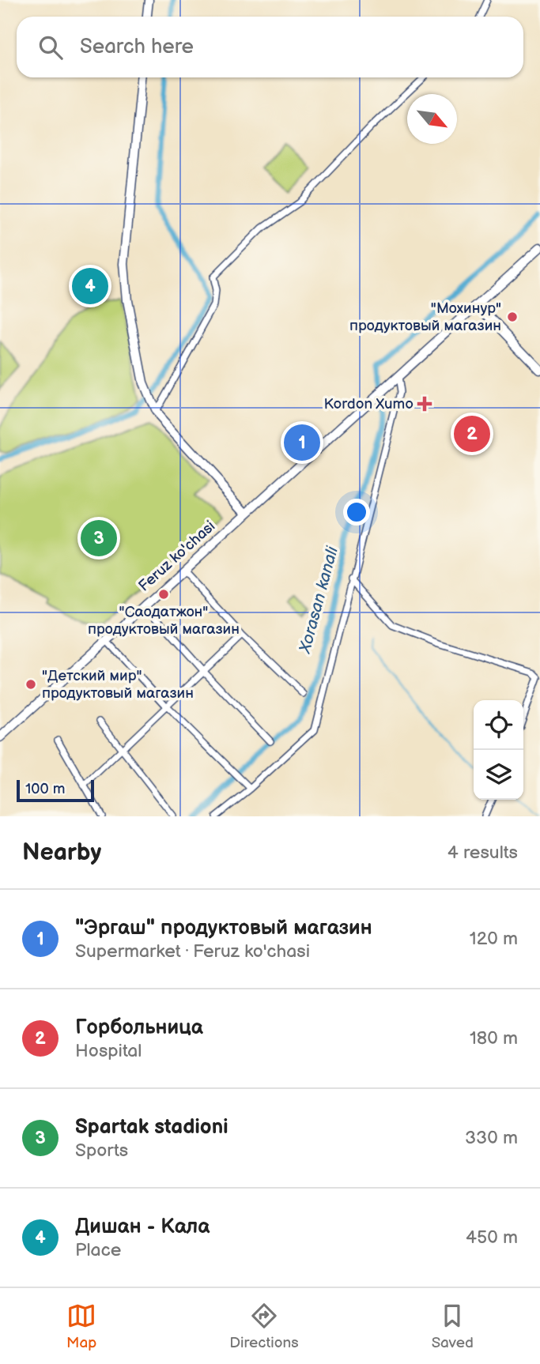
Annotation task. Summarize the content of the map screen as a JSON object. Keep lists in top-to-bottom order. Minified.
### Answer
{"streets":{"main road":["Feruz ko'chasi"]},"water":["Xorasan kanali"],"places":{"other":["\"Мохинур\" продуктовый магазин","\"Саодатжон\" продуктовый магазин","\"Детский мир\" продуктовый магазин"],"health":["Kordon Xumo"]},"scale_bar":"100 m","north":"bottom right","page":{"search":"Search here","pins":["4","2","1","3"],"scale":"100 m","heading":["Nearby","4 results"],"list":[{"mark":"1","name":"\"Эргаш\" продуктовый магазин","note":"Supermarket · Feruz ko'chasi","value":"120 m"},{"mark":"2","name":"Горбольница","note":"Hospital","value":"180 m"},{"mark":"3","name":"Spartak stadioni","note":"Sports","value":"330 m"},{"mark":"4","name":"Дишан - Кала","note":"Place","value":"450 m"}],"nav":["Map","Directions","Saved"]}}
